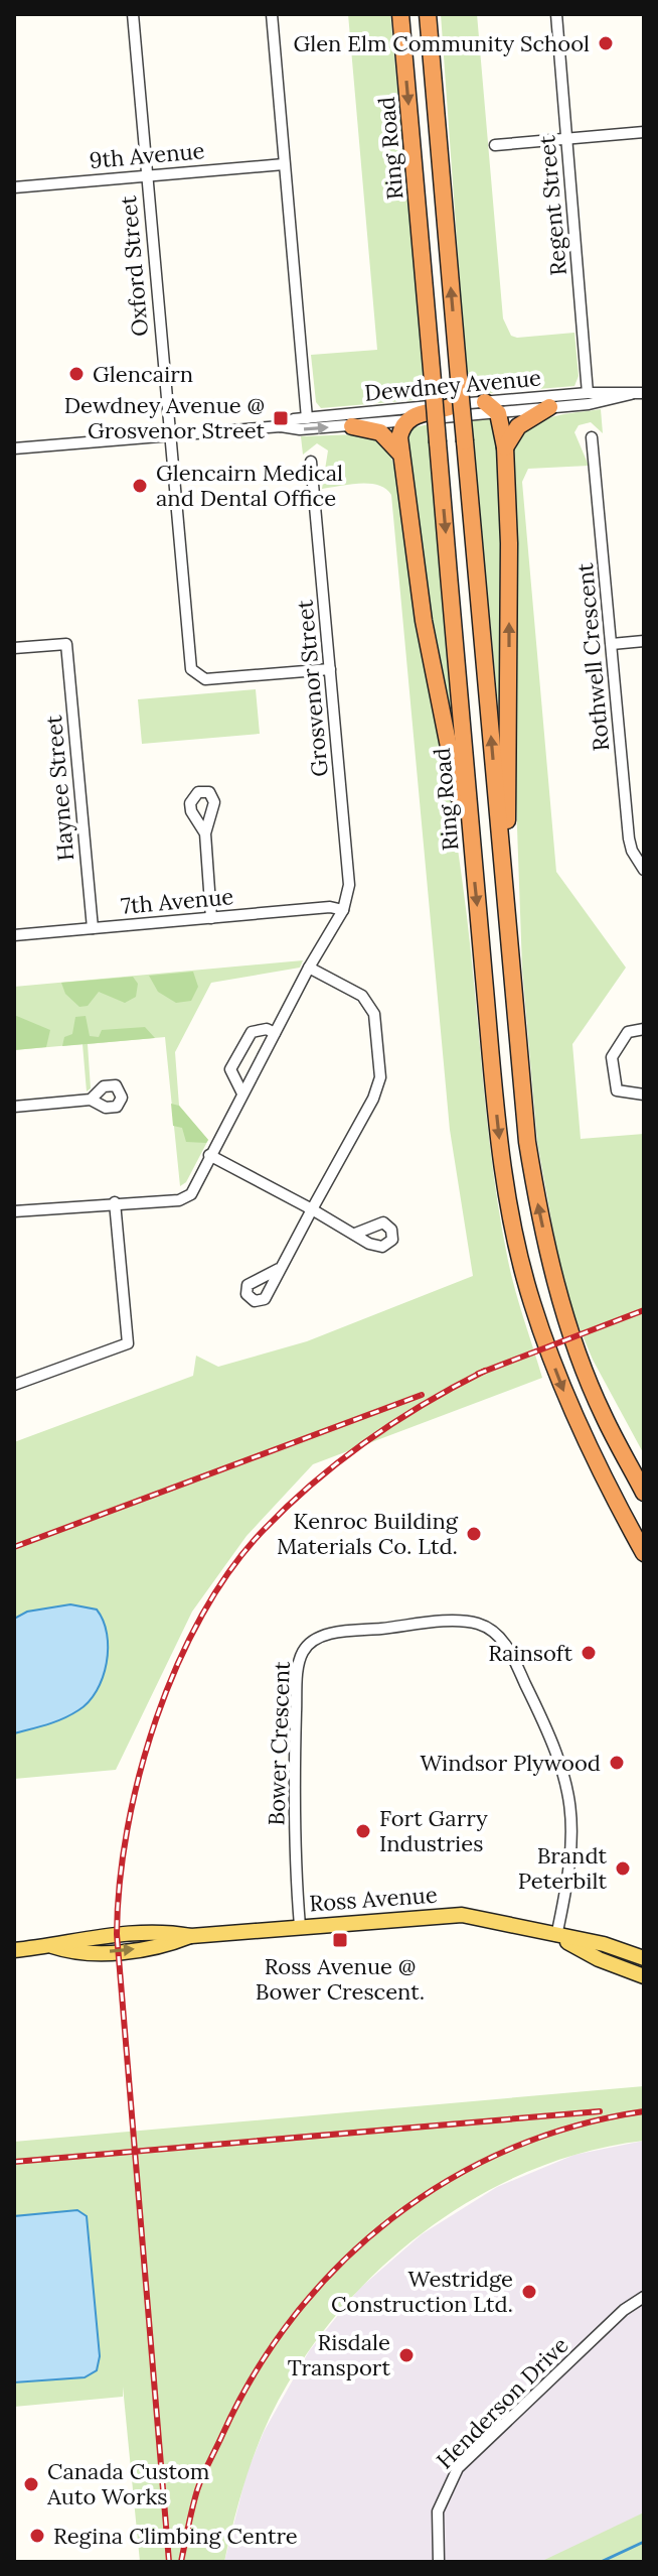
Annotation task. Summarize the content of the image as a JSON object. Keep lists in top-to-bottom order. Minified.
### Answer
{"streets":{"highway":["Ring Road"],"main road":["Ross Avenue"],"street":["9th Avenue","Regent Street","Oxford Street","Dewdney Avenue","Rothwell Crescent","Grosvenor Street","Haynee Street","7th Avenue","Bower Crescent","Henderson Drive"]},"crossings":[["9th Avenue","Oxford Street"],["Regent Street","Dewdney Avenue"],["Oxford Street","Dewdney Avenue"],["Oxford Street","Grosvenor Street"],["Grosvenor Street","7th Avenue"],["Haynee Street","7th Avenue"],["Bower Crescent","Ross Avenue"]],"places":{"other":["Glen Elm Community School","Glencairn","Glencairn Medical and Dental Office","Kenroc Building Materials Co. Ltd.","Rainsoft","Windsor Plywood","Fort Garry Industries","Brandt Peterbilt","Westridge Construction Ltd.","Risdale Transport","Canada Custom Auto Works","Regina Climbing Centre"],"transit":["Dewdney Avenue @ Grosvenor Street","Ross Avenue @ Bower Crescent."]}}
